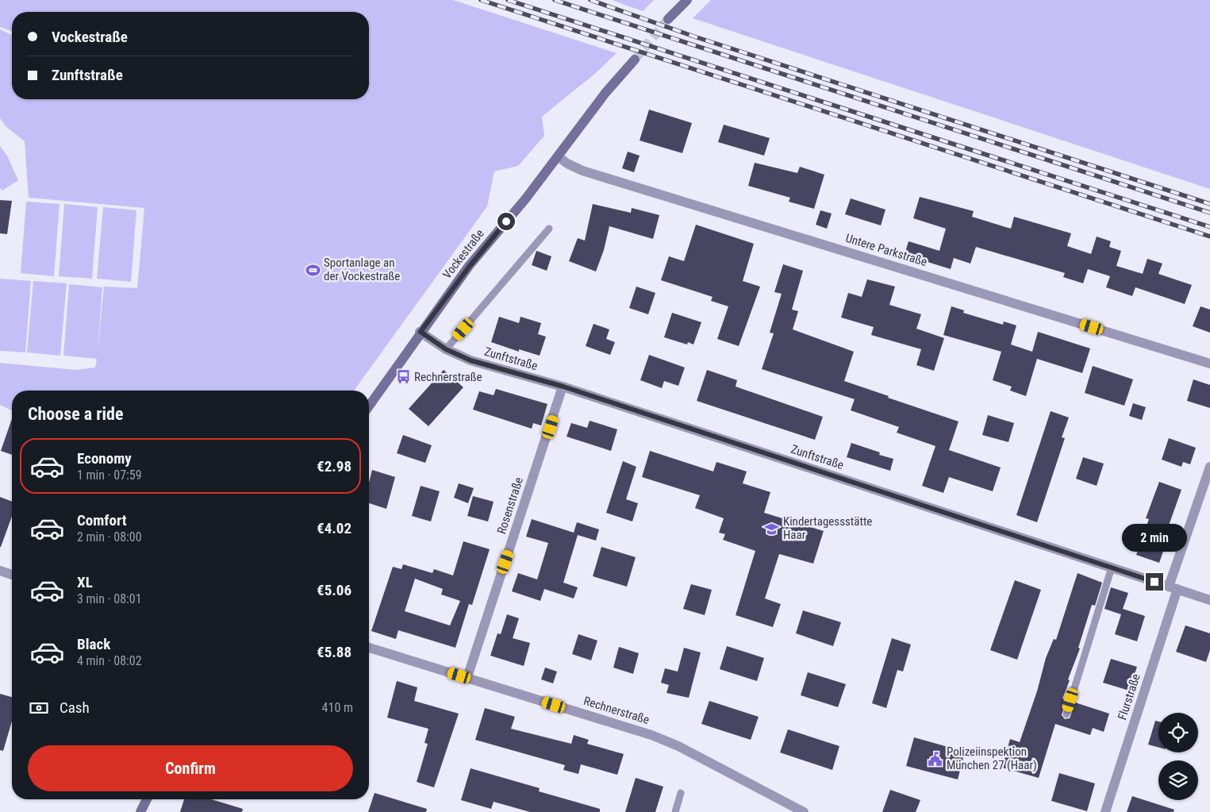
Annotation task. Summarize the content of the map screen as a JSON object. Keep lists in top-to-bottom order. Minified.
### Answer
{"streets":{"main road":["Vockestraße"],"street":["Untere Parkstraße","Zunftstraße","Rosenstraße","Flurstraße","Rechnerstraße"]},"crossings":[["Untere Parkstraße","Vockestraße"],["Vockestraße","Zunftstraße"],["Zunftstraße","Rosenstraße"],["Zunftstraße","Flurstraße"],["Rosenstraße","Rechnerstraße"]],"places":{"sports":["Sportanlage an der Vockestraße"],"bus stop":["Rechnerstraße"],"school or university":["Kindertagessstätte Haar"],"public building":["Polizeiinspektion München 27 (Haar)"]},"page":{"banner":["Vockestraße","Zunftstraße"],"heading":"Choose a ride","list":[{"name":"Economy","note":"1 min · 07:59","value":"€2.98"},{"name":"Comfort","note":"2 min · 08:00","value":"€4.02"},{"name":"XL","note":"3 min · 08:01","value":"€5.06"},{"name":"Black","note":"4 min · 08:02","value":"€5.88"}],"bubble":"2 min","pay":["Cash","410 m"],"buttons":"Confirm"}}
